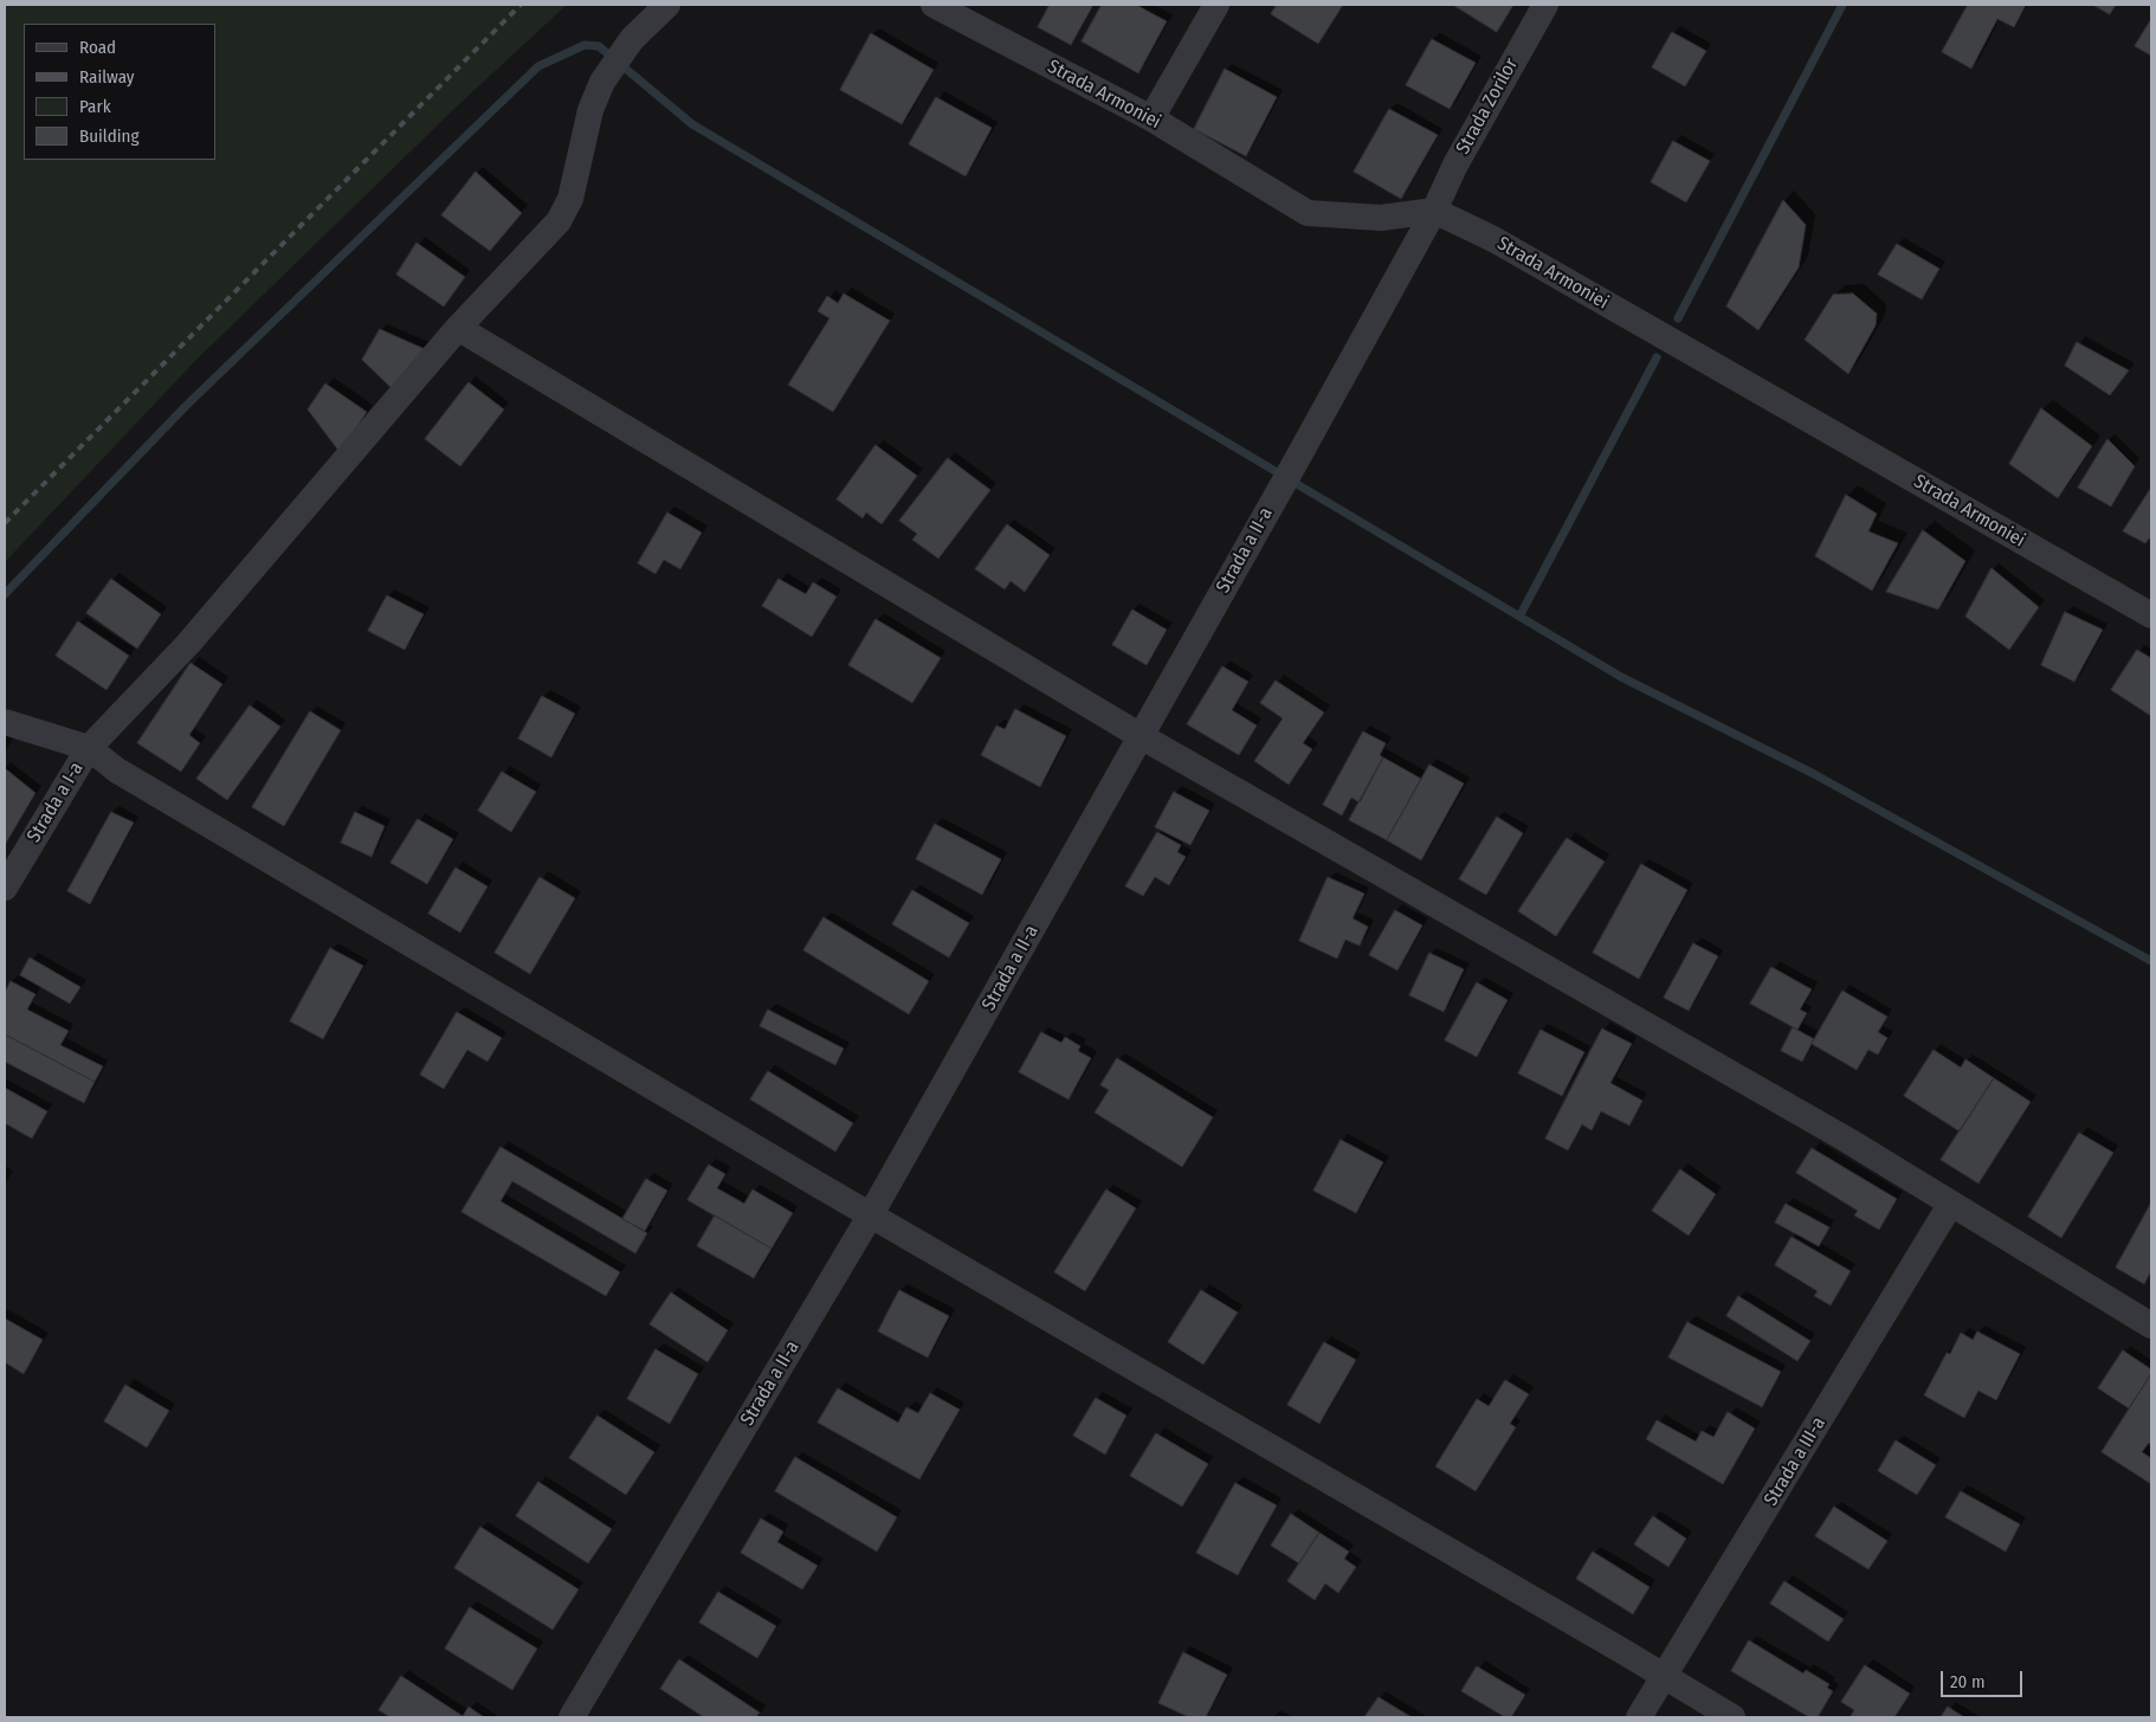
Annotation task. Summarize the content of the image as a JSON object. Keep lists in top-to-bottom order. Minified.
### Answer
{"streets":{"street":["Strada Armoniei","Strada Zorilor","Strada a II-a","Strada a I-a","Strada a III-a"]},"crossings":[["Strada Armoniei","Strada Zorilor"],["Strada Armoniei","Strada a II-a"],["Strada Zorilor","Strada a II-a"]],"legend":["Road","Railway","Park","Building"],"scale_bar":"20 m"}
